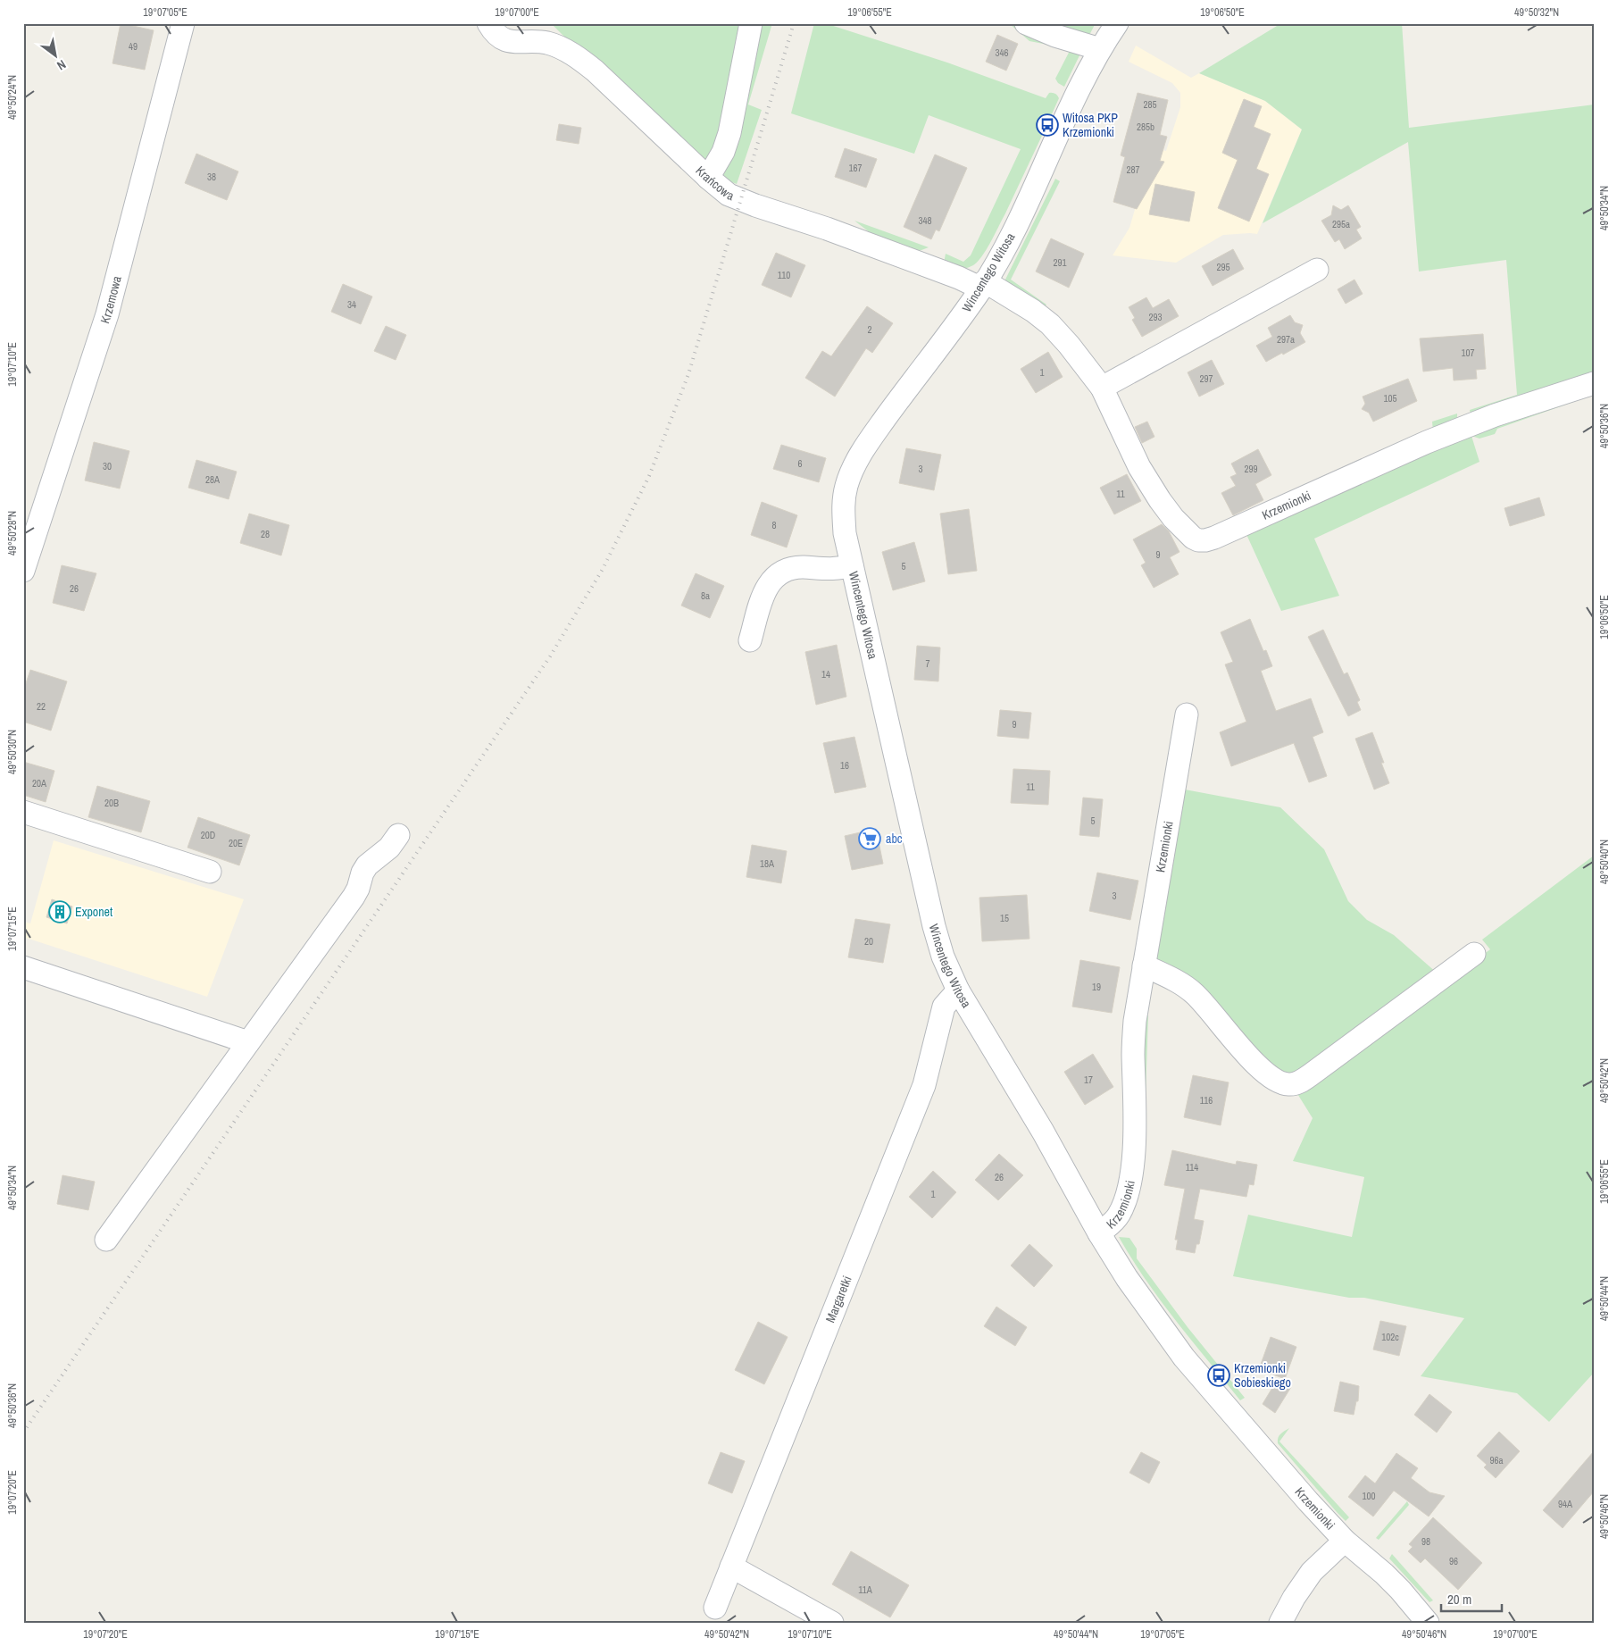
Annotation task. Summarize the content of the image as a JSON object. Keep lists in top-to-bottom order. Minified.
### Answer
{"streets":{"street":["Krańcowa","Wincentego Witosa","Krzemowa","Krzemionki","Margaretki"]},"crossings":[["Krańcowa","Wincentego Witosa"],["Krańcowa","Krzemionki"],["Wincentego Witosa","Krzemionki"],["Wincentego Witosa","Margaretki"]],"places":{"bus stop":["Witosa PKP Krzemionki","Krzemionki Sobieskiego"],"supermarket":["abc"],"building":["Exponet"]},"house_numbers":["49","346","285","285b","167","287","38","348","295a","291","295","110","34","293","2","297a","107","1","297","105","6","30","3","299","28A","11","8","28","9","5","26","8a","7","14","22","9","16","20A","11","20B","5","20D","20E","18A","3","15","20","19","17","116","114","26","1","102c","96a","100","94A","98","96","11A"],"scale_bar":"20 m","north":"bottom right","coordinates":["19°07'05\"E","19°07'00\"E","19°06'55\"E","19°06'50\"E","49°50'32\"N","49°50'24\"N","49°50'34\"N","19°07'10\"E","49°50'36\"N","49°50'28\"N","49°50'30\"N","49°50'40\"N","19°07'15\"E","49°50'42\"N","49°50'44\"N","19°07'20\"E","49°50'46\"N"]}
